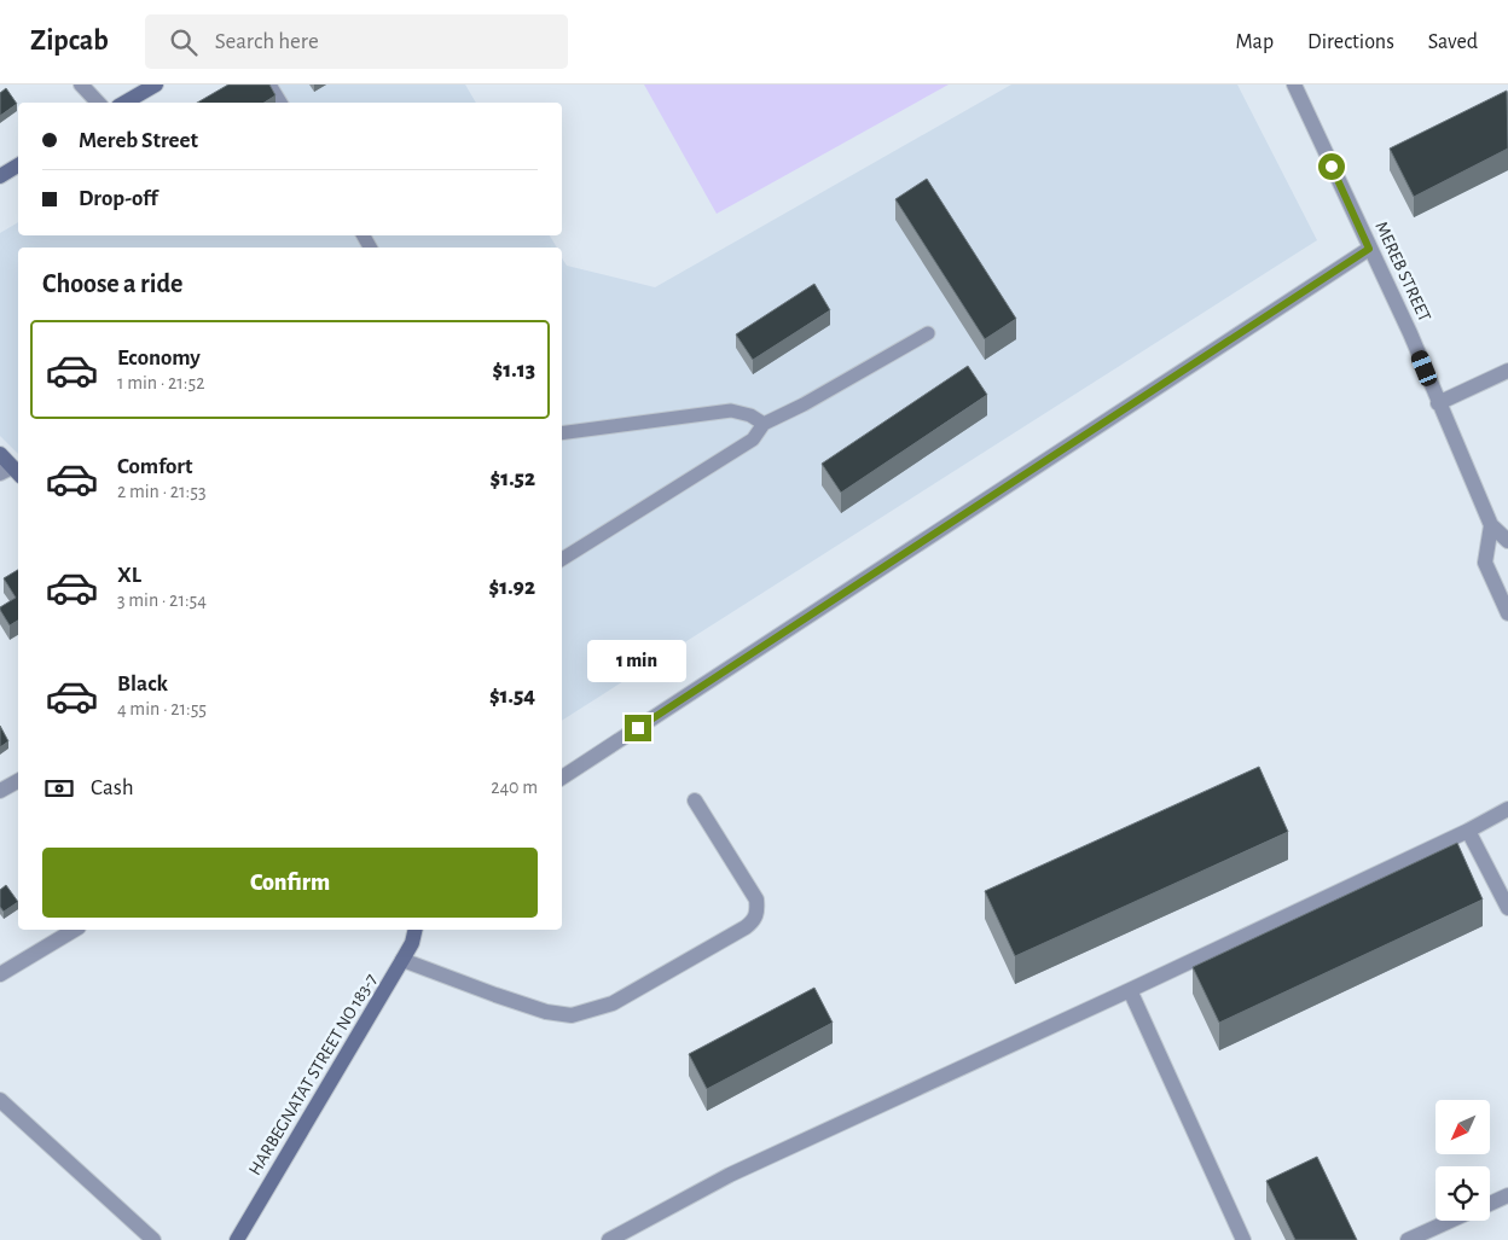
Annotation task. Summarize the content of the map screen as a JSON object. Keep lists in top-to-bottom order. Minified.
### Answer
{"streets":{"main road":["HARBEGNATAT STREET NO 183-7"],"street":["MEREB STREET"]},"north":"bottom left","page":{"header":"Zipcab","search":"Search here","nav":["Map","Directions","Saved"],"banner":["Mereb Street","Drop-off"],"heading":"Choose a ride","list":[{"name":"Economy","note":"1 min · 21:52","value":"$1.13"},{"name":"Comfort","note":"2 min · 21:53","value":"$1.52"},{"name":"XL","note":"3 min · 21:54","value":"$1.92"},{"name":"Black","note":"4 min · 21:55","value":"$1.54"}],"bubble":"1 min","pay":["Cash","240 m"],"buttons":"Confirm"}}
